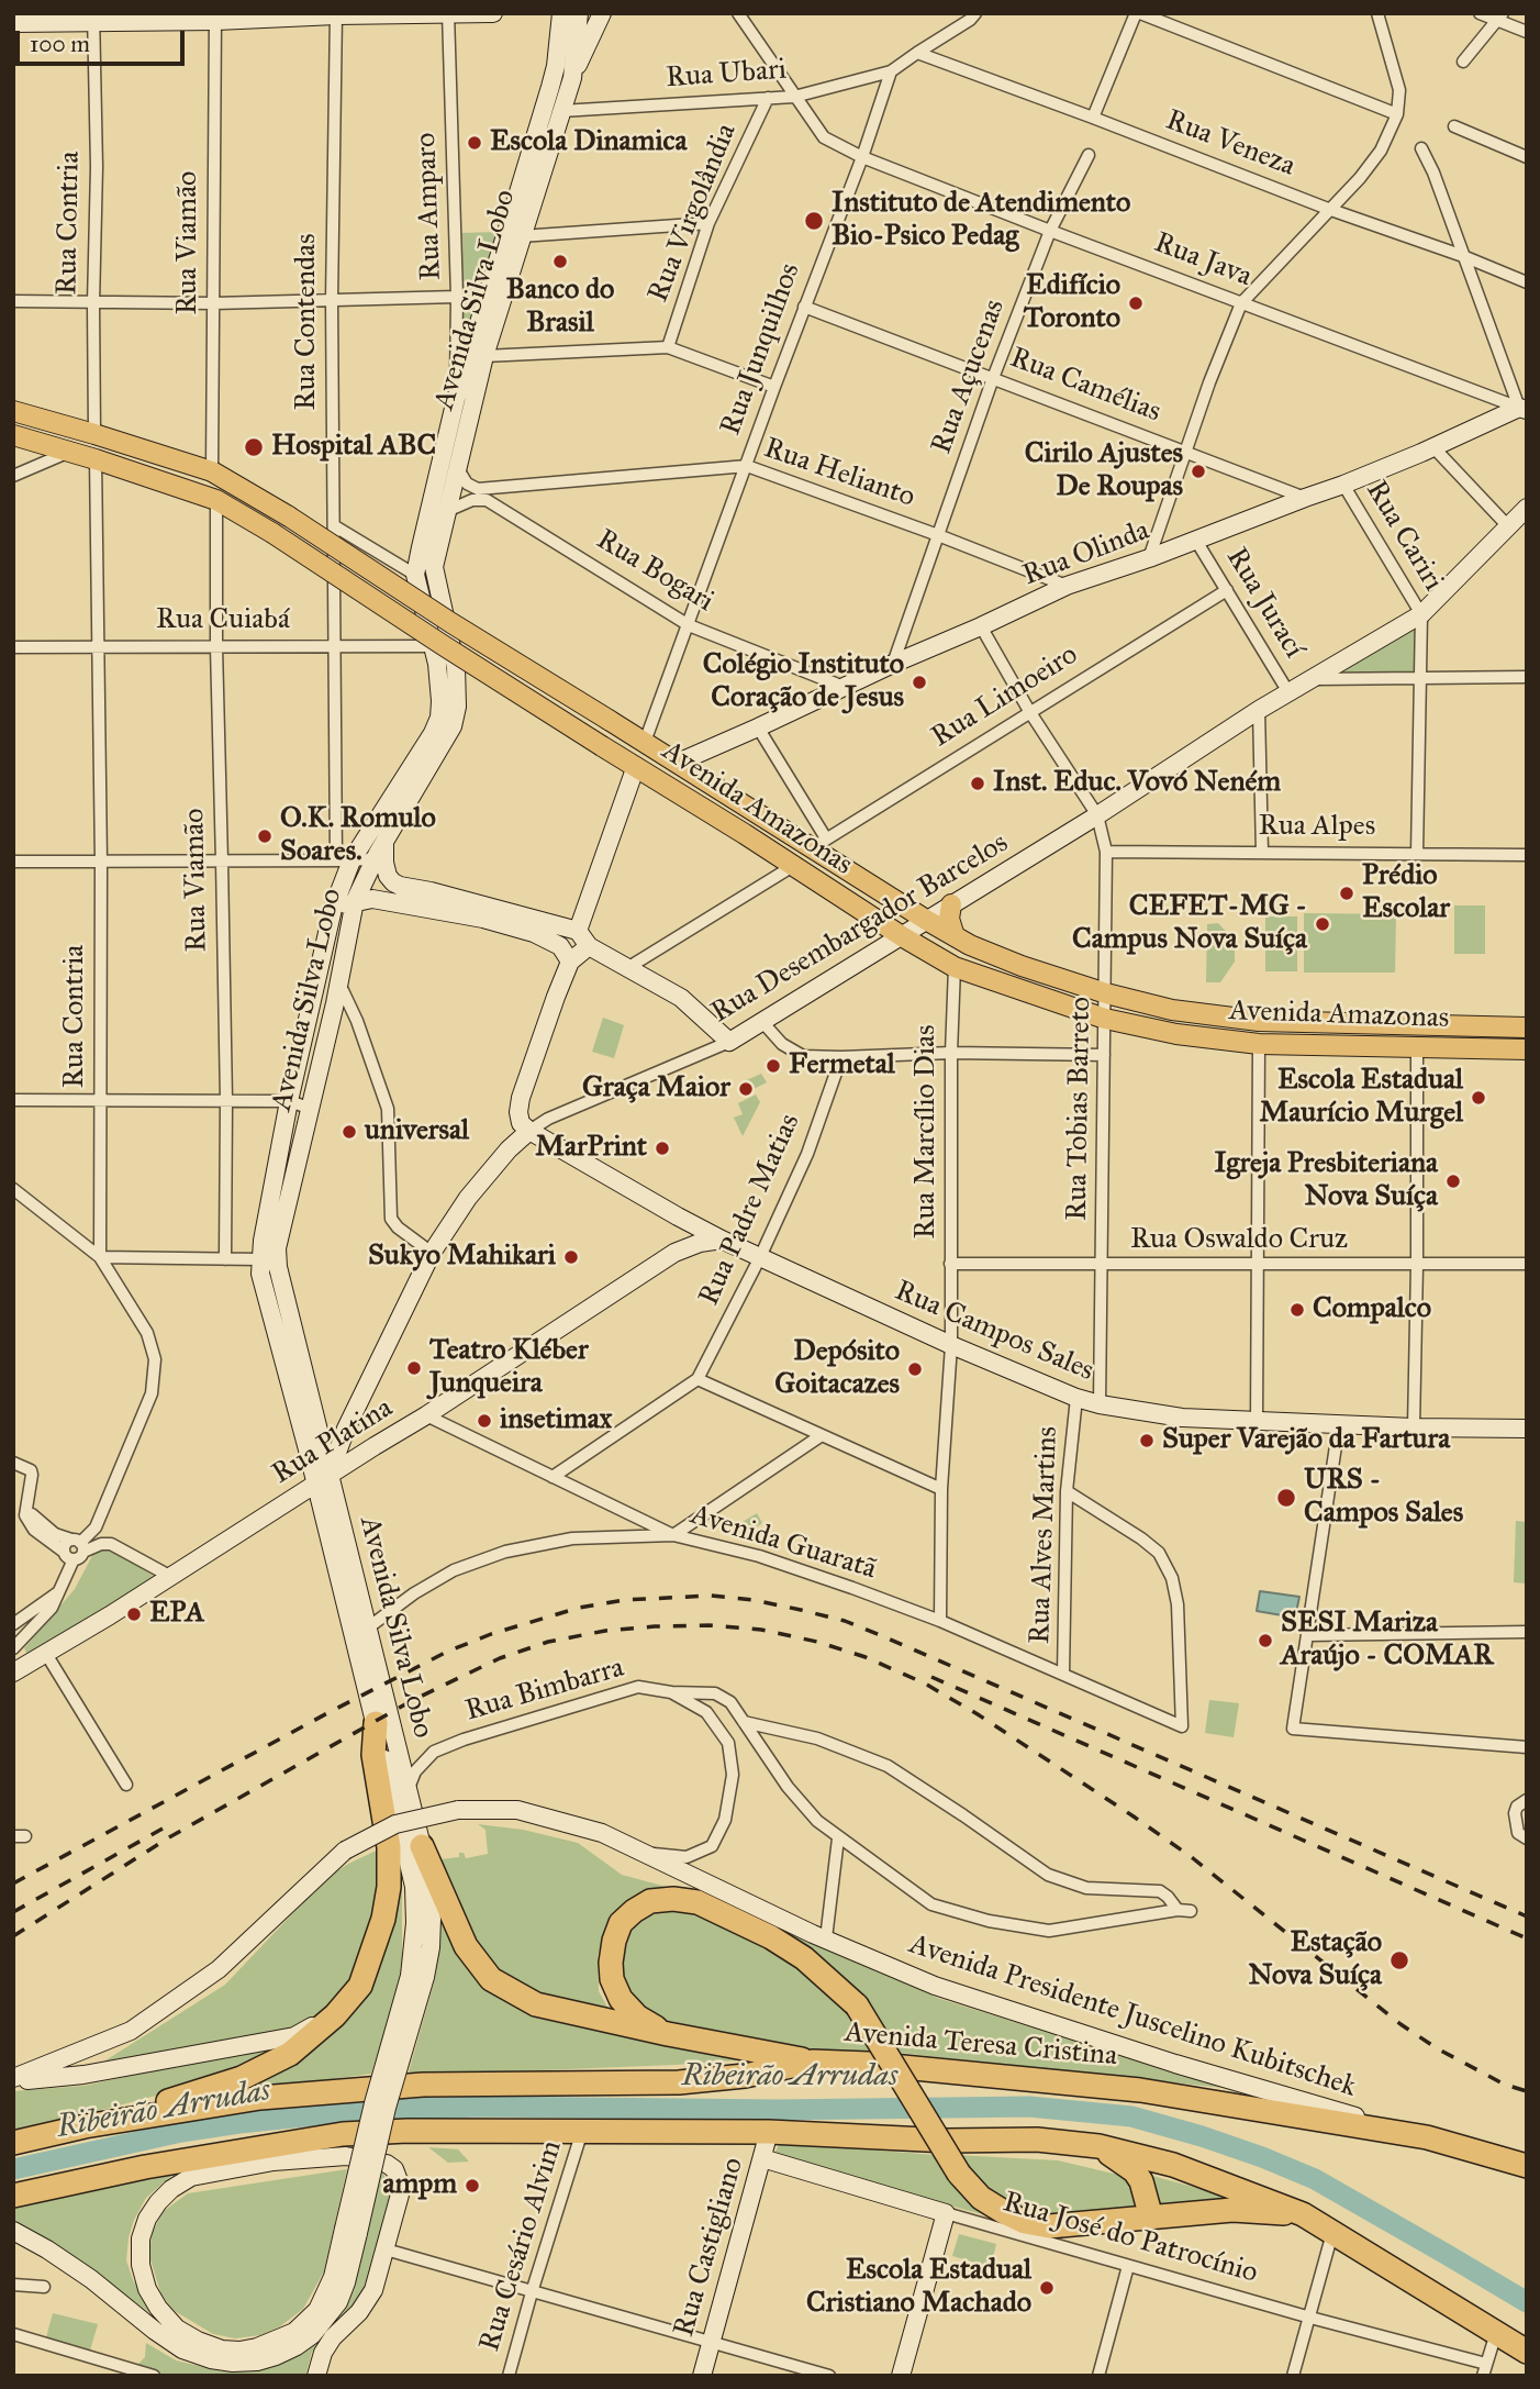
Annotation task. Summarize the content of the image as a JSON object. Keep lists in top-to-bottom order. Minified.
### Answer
{"streets":{"highway":["Avenida Teresa Cristina"],"main road":["Avenida Silva Lobo","Rua Olinda","Avenida Amazonas","Rua Desembargador Barcelos","Rua Campos Sales","Rua Platina","Avenida Presidente Juscelino Kubitschek","Rua José do Patrocínio","Rua Castigliano"],"street":["Rua Ubari","Rua Veneza","Rua Amparo","Rua Virgolândia","Rua Contria","Rua Viamão","Rua Java","Rua Contendas","Rua Junquilhos","Rua Açucenas","Rua Camélias","Rua Helianto","Rua Cariri","Rua Bogari","Rua Jurací","Rua Cuiabá","Rua Limoeiro","Rua Alpes","Rua Tobias Barreto","Rua Marcílio Dias","Rua Padre Matias","Rua Oswaldo Cruz","Rua Alves Martins","Avenida Guaratã","Rua Bimbarra","Rua Cesário Alvim"]},"crossings":[["Rua Ubari","Rua Virgolândia"],["Rua Ubari","Rua Java"],["Rua Ubari","Avenida Silva Lobo"],["Rua Ubari","Rua Junquilhos"],["Rua Amparo","Avenida Silva Lobo"],["Rua Contria","Rua Cuiabá"],["Rua Contria","Avenida Amazonas"],["Rua Viamão","Rua Cuiabá"],["Rua Viamão","Avenida Amazonas"],["Rua Java","Rua Junquilhos"],["Rua Java","Rua Açucenas"],["Rua Java","Rua Olinda"],["Avenida Silva Lobo","Rua Contendas"],["Avenida Silva Lobo","Rua Helianto"],["Avenida Silva Lobo","Rua Bogari"],["Avenida Silva Lobo","Rua Cuiabá"],["Avenida Silva Lobo","Rua Desembargador Barcelos"],["Avenida Silva Lobo","Rua Platina"],["Avenida Silva Lobo","Avenida Guaratã"],["Avenida Silva Lobo","Rua Bimbarra"],["Rua Contendas","Rua Cuiabá"],["Rua Junquilhos","Rua Camélias"],["Rua Junquilhos","Rua Helianto"],["Rua Junquilhos","Rua Bogari"],["Rua Junquilhos","Avenida Amazonas"],["Rua Açucenas","Rua Camélias"],["Rua Açucenas","Rua Helianto"],["Rua Açucenas","Rua Olinda"],["Rua Camélias","Rua Olinda"],["Rua Helianto","Rua Olinda"],["Rua Cariri","Rua Olinda"],["Rua Cariri","Rua Desembargador Barcelos"],["Rua Olinda","Rua Bogari"],["Rua Olinda","Rua Jurací"],["Rua Olinda","Avenida Amazonas"],["Rua Jurací","Rua Limoeiro"],["Rua Jurací","Rua Desembargador Barcelos"],["Rua Limoeiro","Avenida Amazonas"],["Avenida Amazonas","Rua Desembargador Barcelos"],["Avenida Amazonas","Rua Tobias Barreto"],["Avenida Amazonas","Rua Marcílio Dias"],["Rua Alpes","Rua Tobias Barreto"],["Rua Desembargador Barcelos","Rua Tobias Barreto"],["Rua Desembargador Barcelos","Rua Campos Sales"],["Rua Desembargador Barcelos","Rua Platina"],["Rua Tobias Barreto","Rua Oswaldo Cruz"],["Rua Tobias Barreto","Rua Campos Sales"],["Rua Marcílio Dias","Rua Oswaldo Cruz"],["Rua Marcílio Dias","Rua Campos Sales"],["Rua Marcílio Dias","Avenida Guaratã"],["Rua Padre Matias","Rua Campos Sales"],["Rua Campos Sales","Rua Platina"],["Rua Campos Sales","Rua Alves Martins"],["Rua Alves Martins","Avenida Guaratã"],["Rua Bimbarra","Avenida Presidente Juscelino Kubitschek"],["Avenida Presidente Juscelino Kubitschek","Avenida Teresa Cristina"],["Rua José do Patrocínio","Rua Castigliano"]],"water":["Ribeirão Arrudas"],"places":["Escola Dinamica","Instituto de Atendimento Bio-Psico Pedag","Banco do Brasil","Edifício Toronto","Hospital ABC","Cirilo Ajustes De Roupas","Colégio Instituto Coração de Jesus","Inst. Educ. Vovó Neném","O.K. Romulo Soares.","Prédio Escolar","CEFET-MG - Campus Nova Suíça","Fermetal","Graça Maior","Escola Estadual Maurício Murgel","universal","MarPrint","Igreja Presbiteriana Nova Suíça","Sukyo Mahikari","Compalco","Teatro Kléber Junqueira","Depósito Goitacazes","insetimax","Super Varejão da Fartura","URS - Campos Sales","EPA","SESI Mariza Araújo - COMAR","Estação Nova Suíça","ampm","Escola Estadual Cristiano Machado"],"scale_bar":"100 m"}
